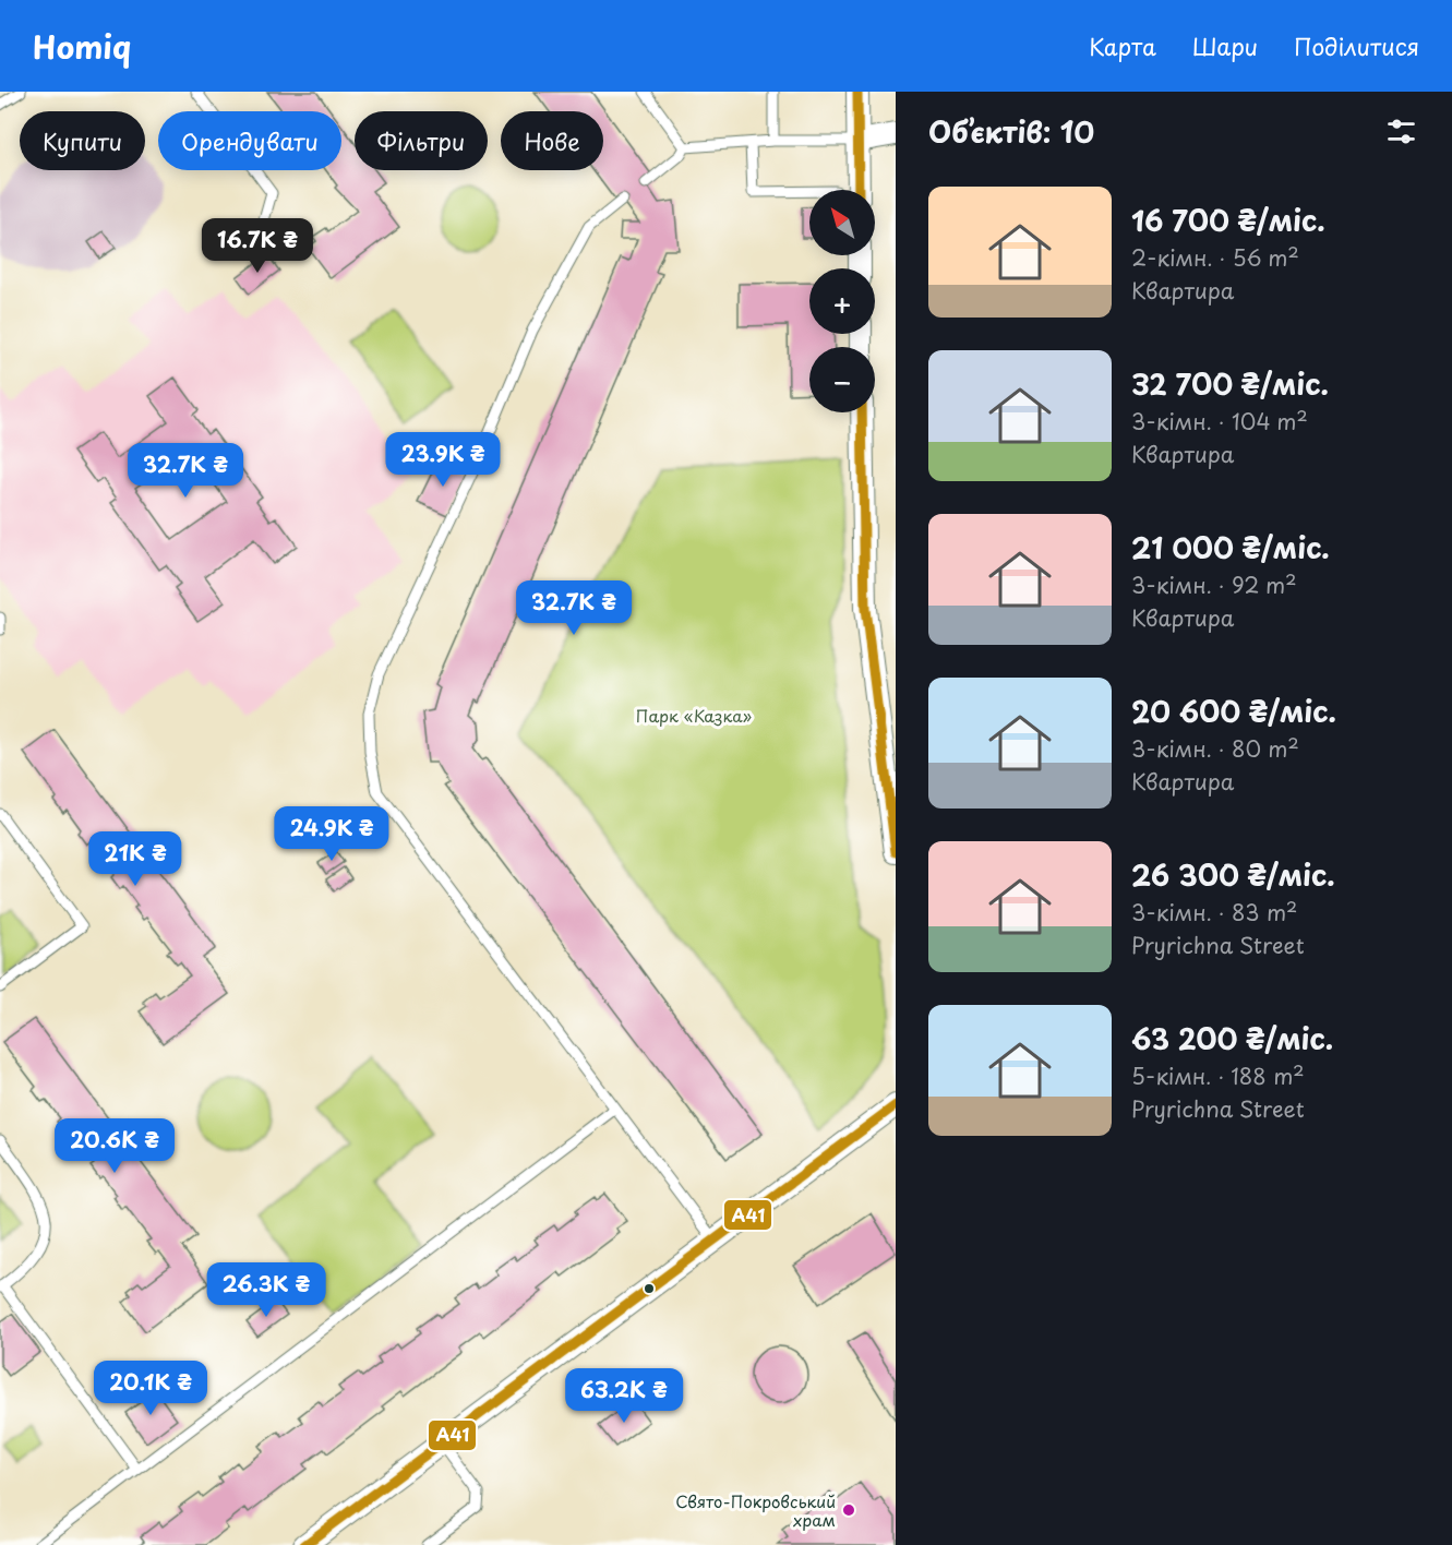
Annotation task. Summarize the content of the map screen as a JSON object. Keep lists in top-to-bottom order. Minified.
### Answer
{"parks":["Парк «Казка»"],"places":["Свято-Покровський храм"],"lines":["transit line A41"],"north":"top left","page":{"header":"Homiq","nav":["Карта","Шари","Поділитися"],"heading":"Об’єктів: 10","chip":["Купити","Орендувати","Фільтри","Нове"],"list":[{"name":"16 700 ₴/міс.","note":"2-кімн. · 56 m² · Квартира"},{"name":"32 700 ₴/міс.","note":"3-кімн. · 104 m² · Квартира"},{"name":"21 000 ₴/міс.","note":"3-кімн. · 92 m² · Квартира"},{"name":"20 600 ₴/міс.","note":"3-кімн. · 80 m² · Квартира"},{"name":"26 300 ₴/міс.","note":"3-кімн. · 83 m² · Pryrichna Street"},{"name":"63 200 ₴/міс.","note":"5-кімн. · 188 m² · Pryrichna Street"}],"map_buttons":["+","−"],"price":["16.7K ₴","23.9K ₴","32.7K ₴","32.7K ₴","24.9K ₴","21K ₴","20.6K ₴","26.3K ₴","20.1K ₴","63.2K ₴"]}}
